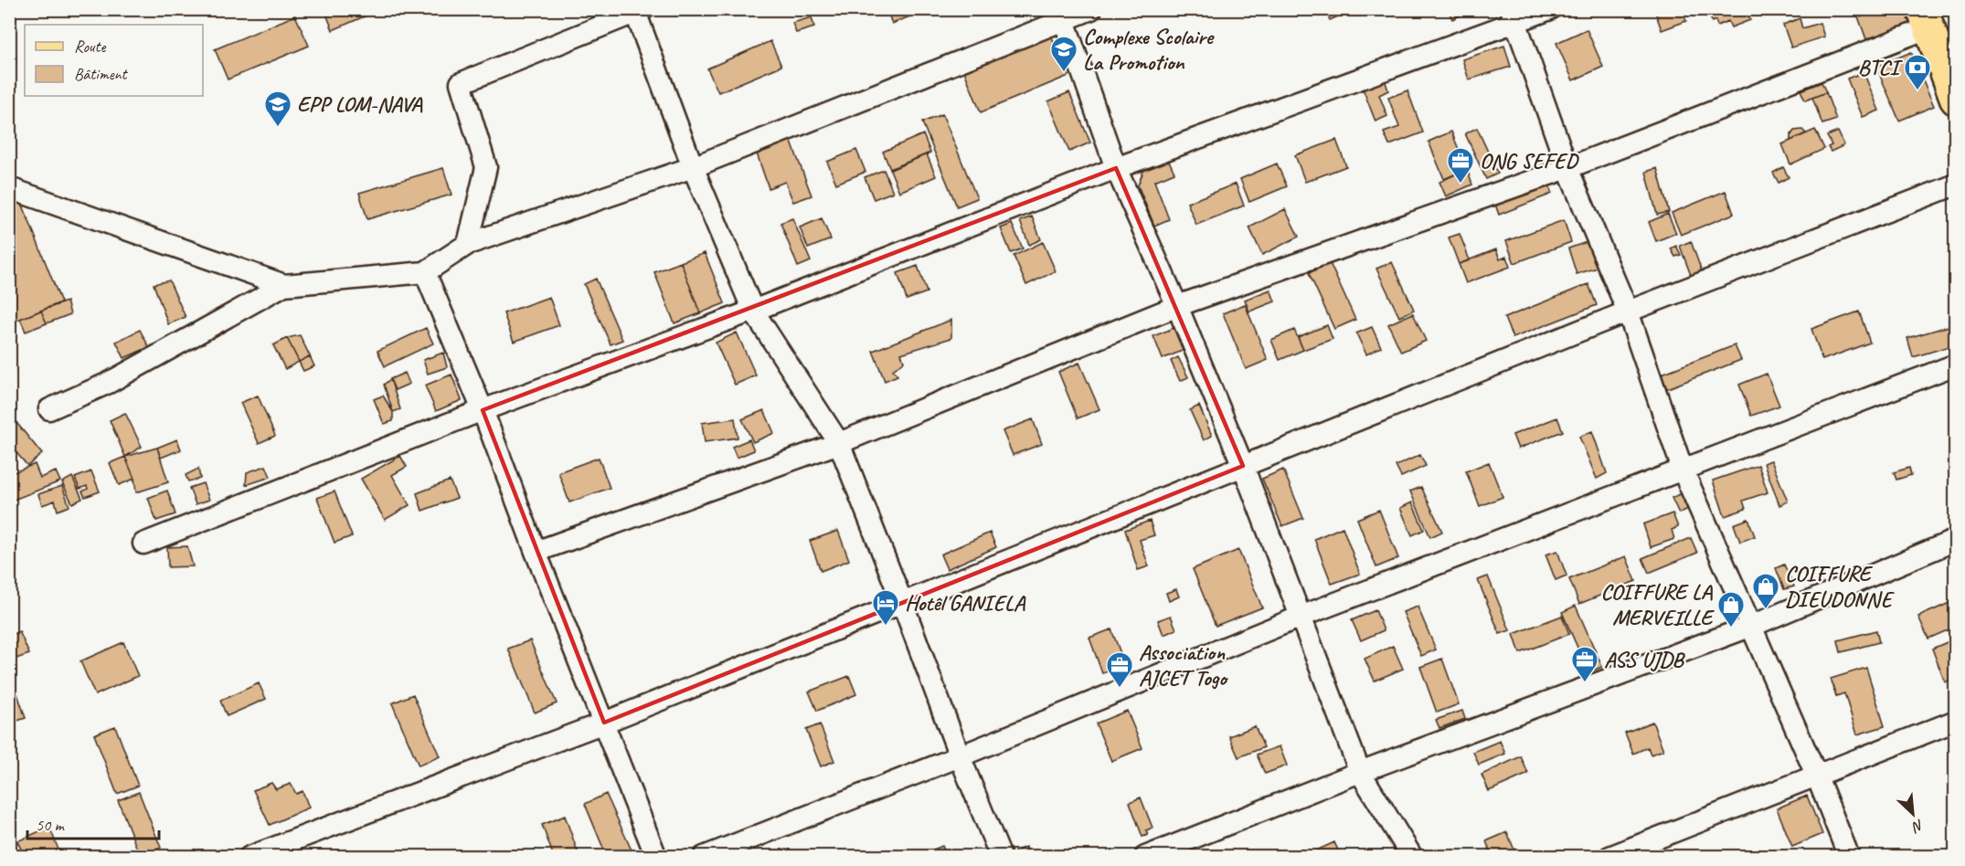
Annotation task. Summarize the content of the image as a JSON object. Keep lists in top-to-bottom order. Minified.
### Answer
{"places":{"school or university":["Complexe Scolaire La Promotion","EPP LOM-NAVA"],"bank":["BTCI"],"office":["ONG SEFED","ASS UJDB","Association AJCET Togo"],"shop":["COIFFURE DIEUDONNE","COIFFURE LA MERVEILLE"],"hotel":["Hotêl GANIELA"]},"legend":["Route","Bâtiment"],"scale_bar":"50 m","north":"bottom right"}
